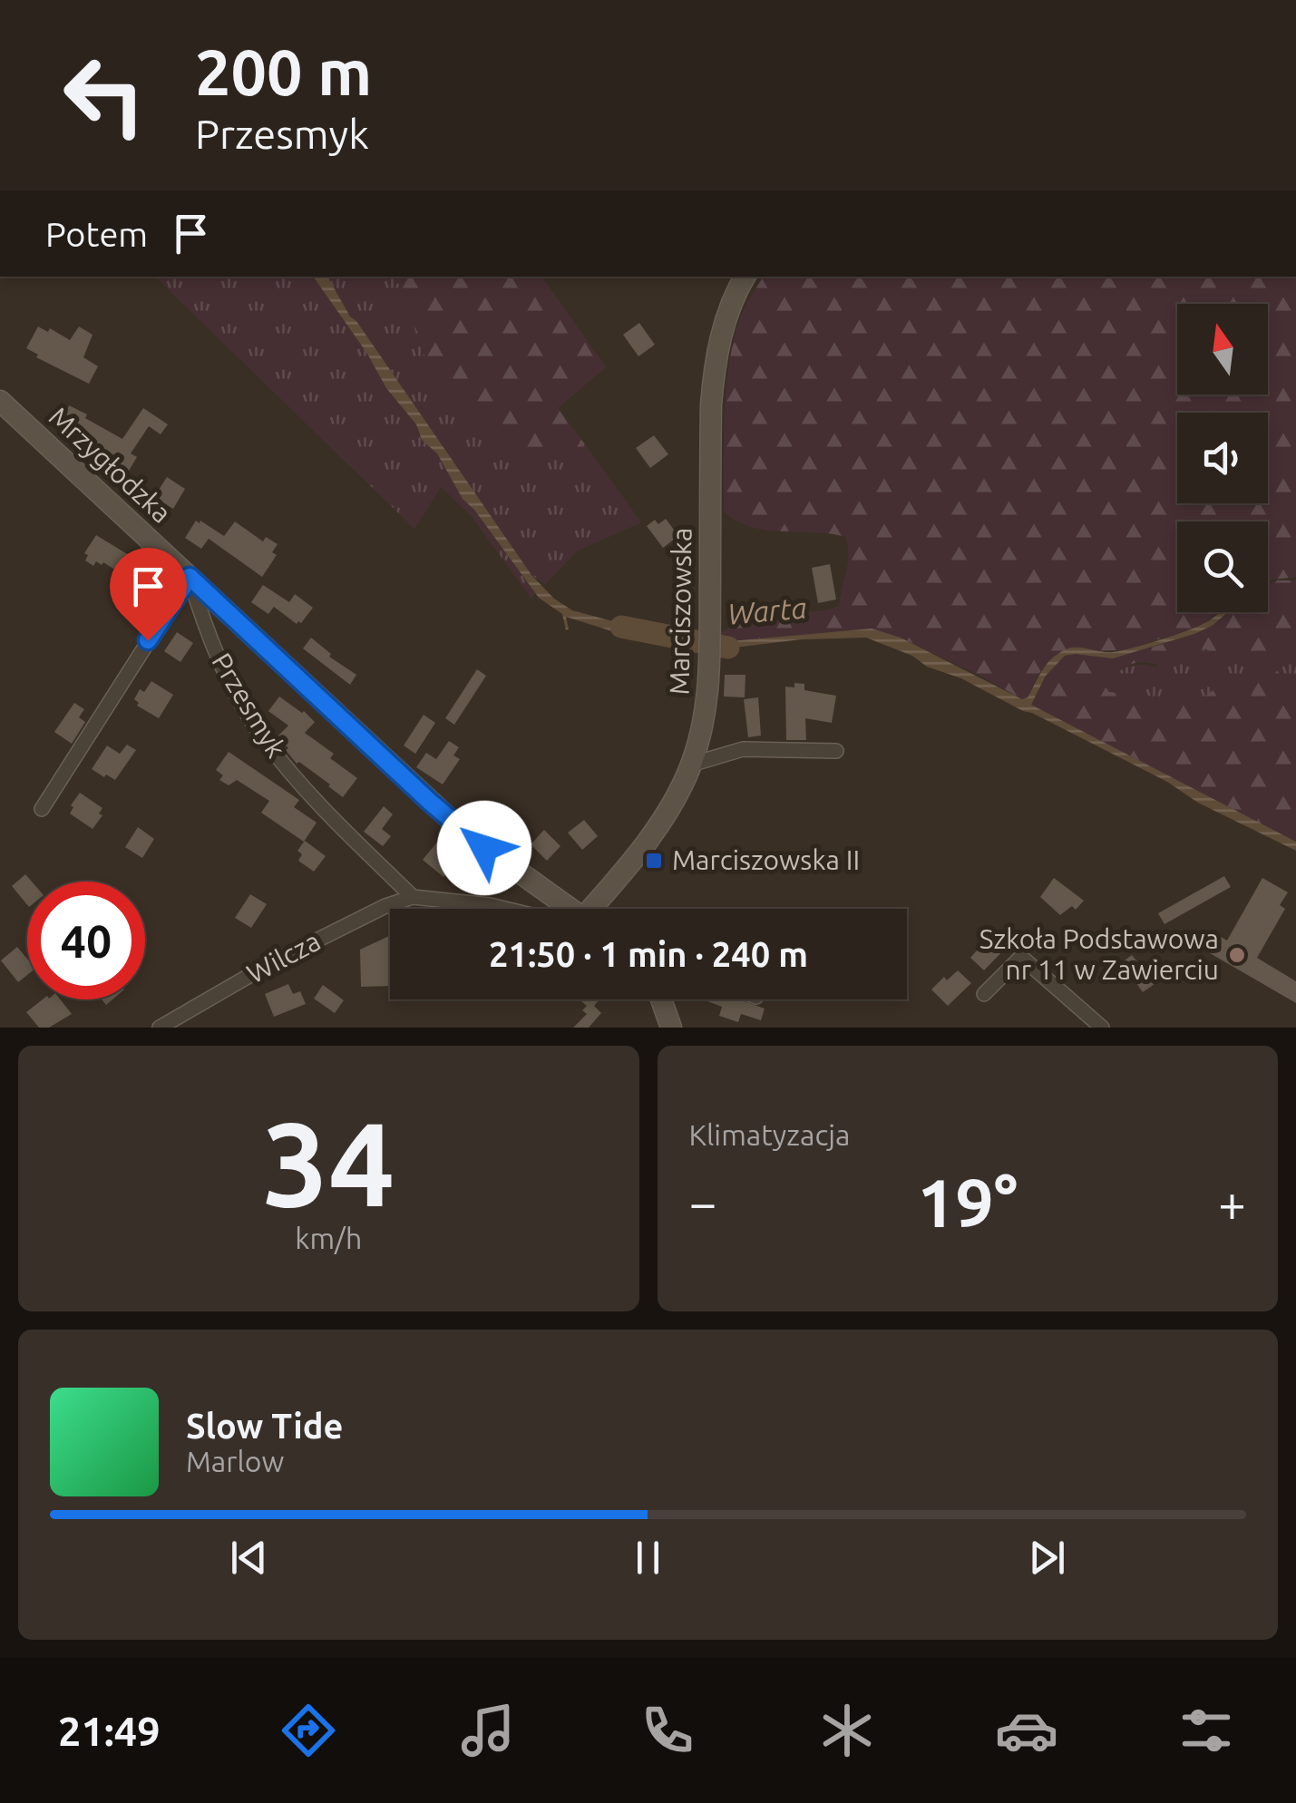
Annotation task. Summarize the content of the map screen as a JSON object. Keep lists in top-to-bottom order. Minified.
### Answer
{"streets":{"street":["Mrzygłodzka","Marciszowska","Przesmyk","Wilcza"]},"crossings":[["Mrzygłodzka","Przesmyk"],["Przesmyk","Wilcza"]],"water":["Warta"],"places":{"transit":["Marciszowska II"],"other":["Szkoła Podstawowa nr 11 w Zawierciu"]},"north":"top","page":{"turn":["200 m","Przesmyk"],"then":"Potem","limit":"40","trip":"21:50 · 1 min · 240 m","tile":[["34","km/h"],"Klimatyzacja"],"heat":["−","19°","+"],"song":["Slow Tide","Marlow"],"tabs":"21:49"}}
